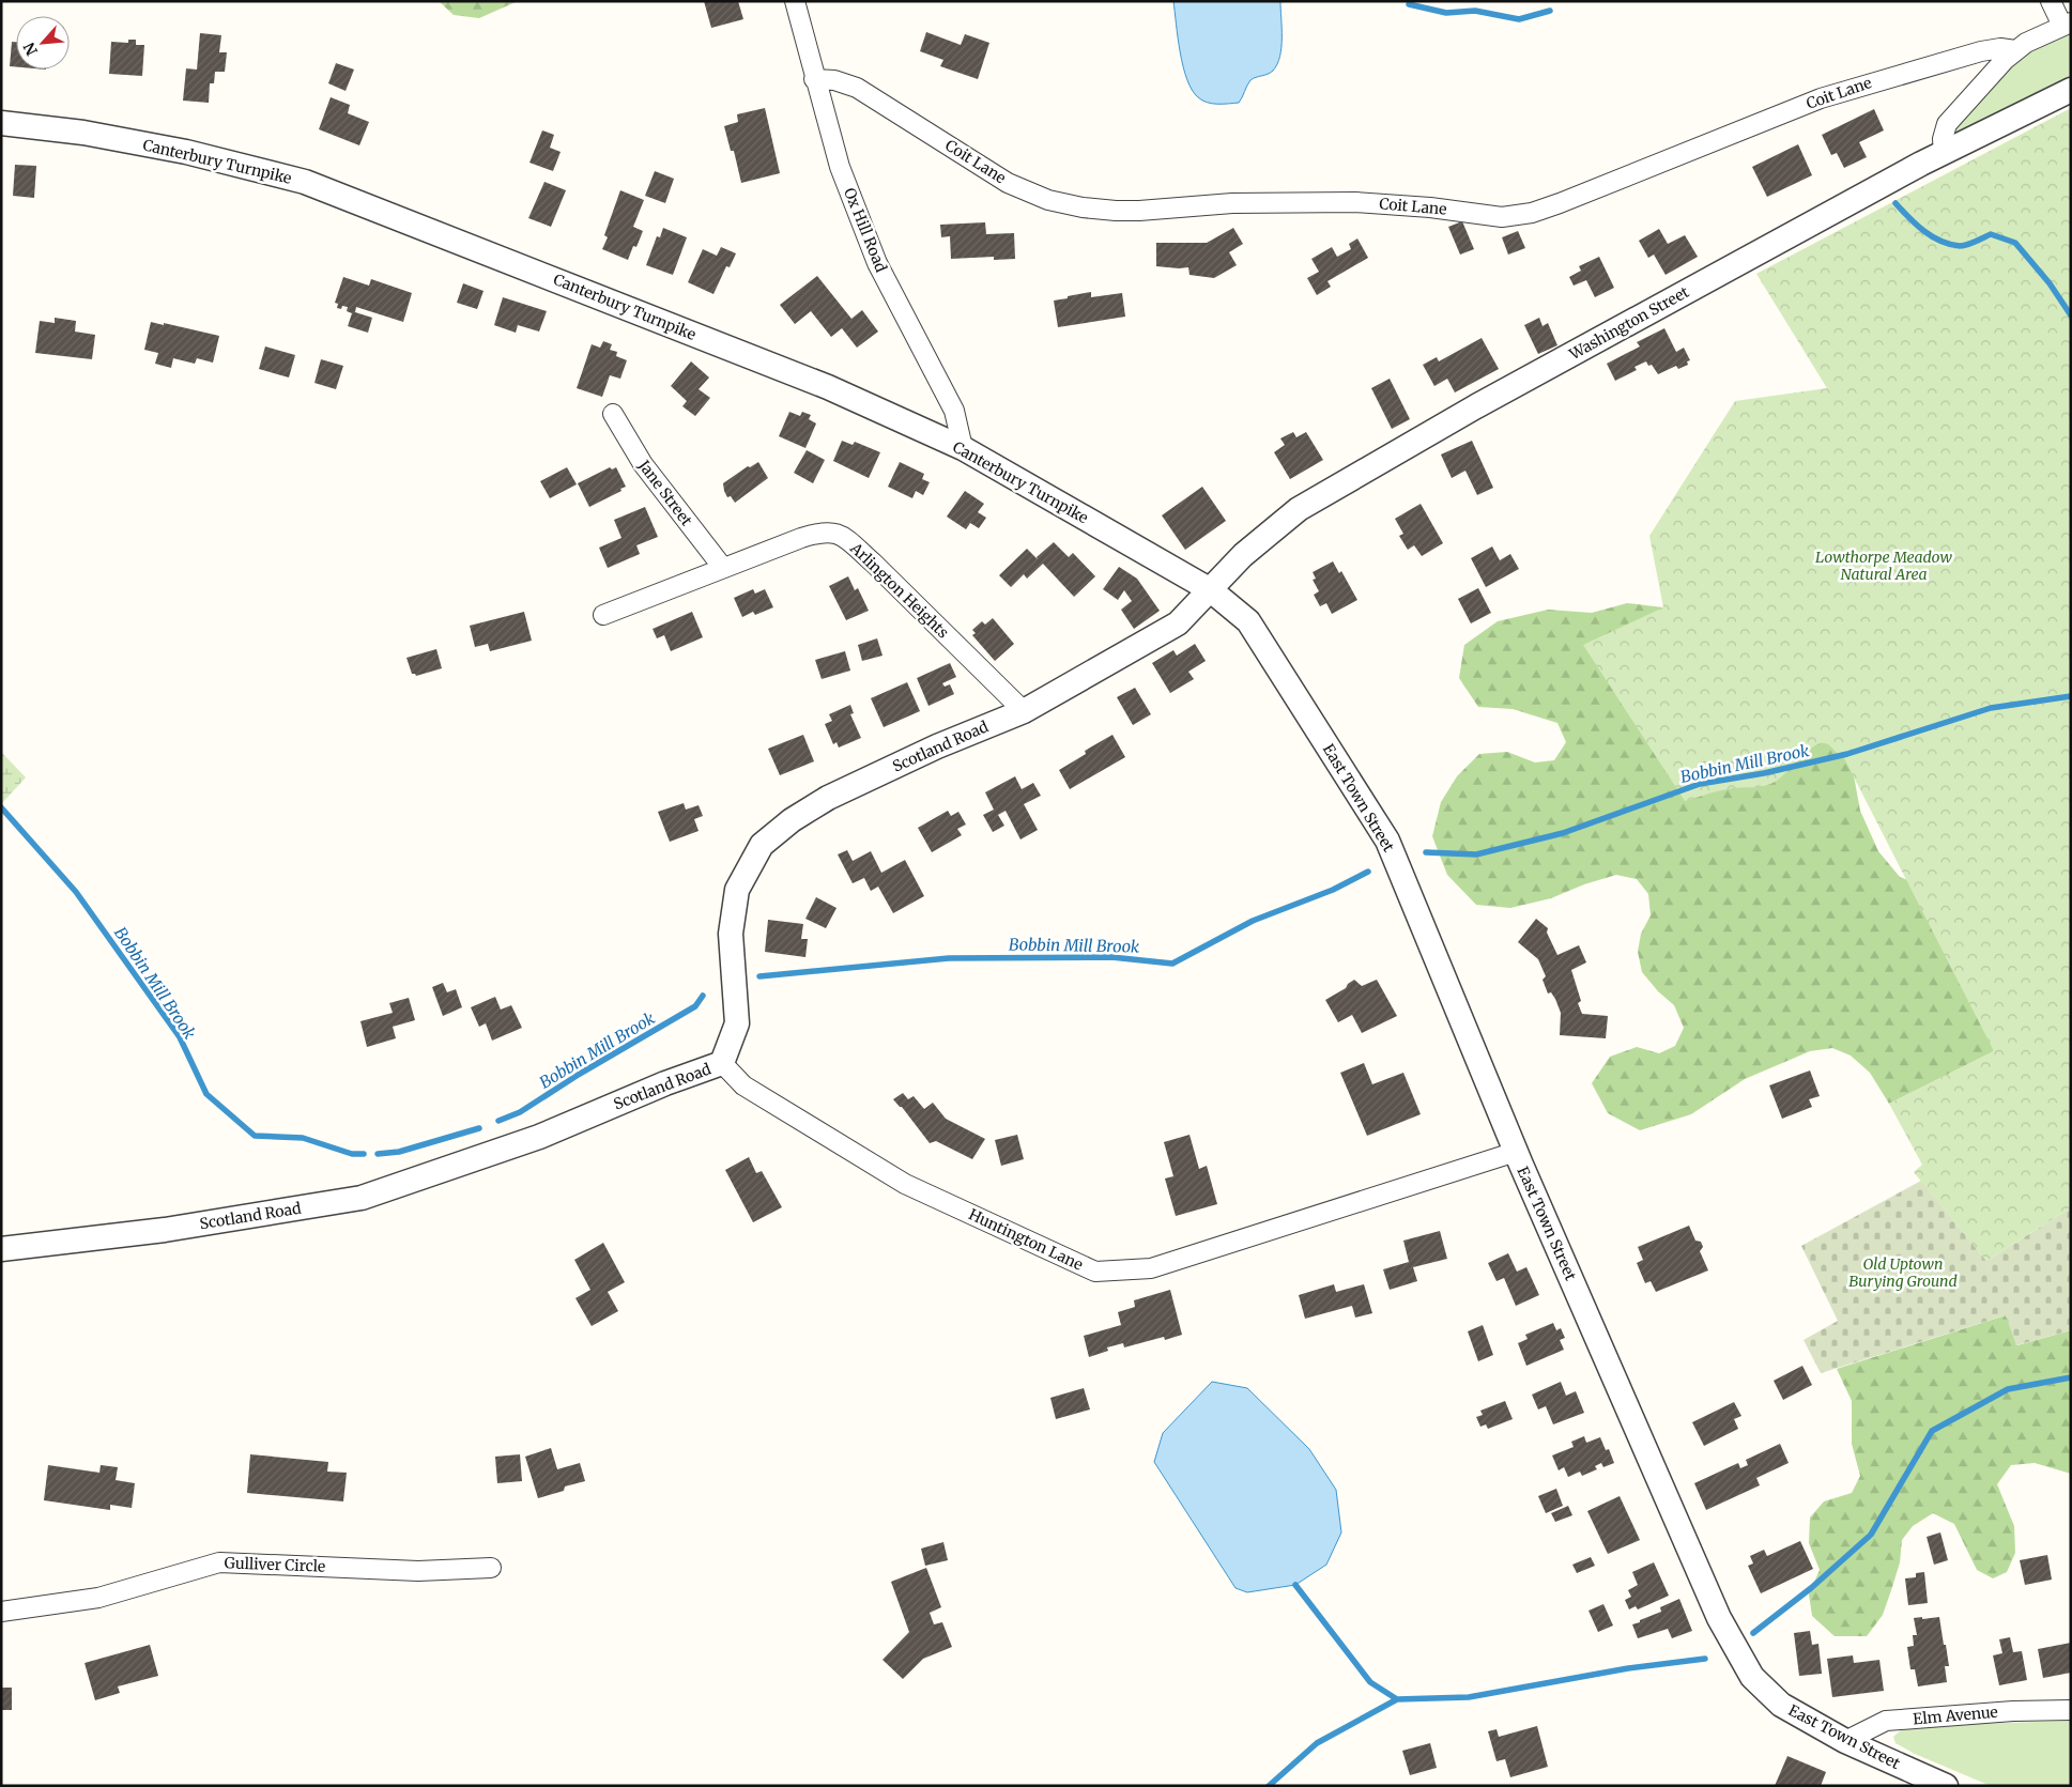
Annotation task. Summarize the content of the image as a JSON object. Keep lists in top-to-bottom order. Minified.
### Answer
{"streets":{"street":["Coit Lane","Canterbury Turnpike","Ox Hill Road","Washington Street","Jane Street","Arlington Heights","Scotland Road","East Town Street","Huntington Lane","Gulliver Circle","Elm Avenue"]},"crossings":[["Coit Lane","Ox Hill Road"],["Canterbury Turnpike","Ox Hill Road"],["Canterbury Turnpike","Washington Street"],["Canterbury Turnpike","Scotland Road"],["Canterbury Turnpike","East Town Street"],["Washington Street","Scotland Road"],["Washington Street","East Town Street"],["Jane Street","Arlington Heights"],["Arlington Heights","Scotland Road"],["Scotland Road","East Town Street"],["Scotland Road","Huntington Lane"],["East Town Street","Huntington Lane"],["East Town Street","Elm Avenue"]],"water":["Bobbin Mill Brook"],"parks":["Lowthorpe Meadow Natural Area","Old Uptown Burying Ground"],"north":"bottom left"}
